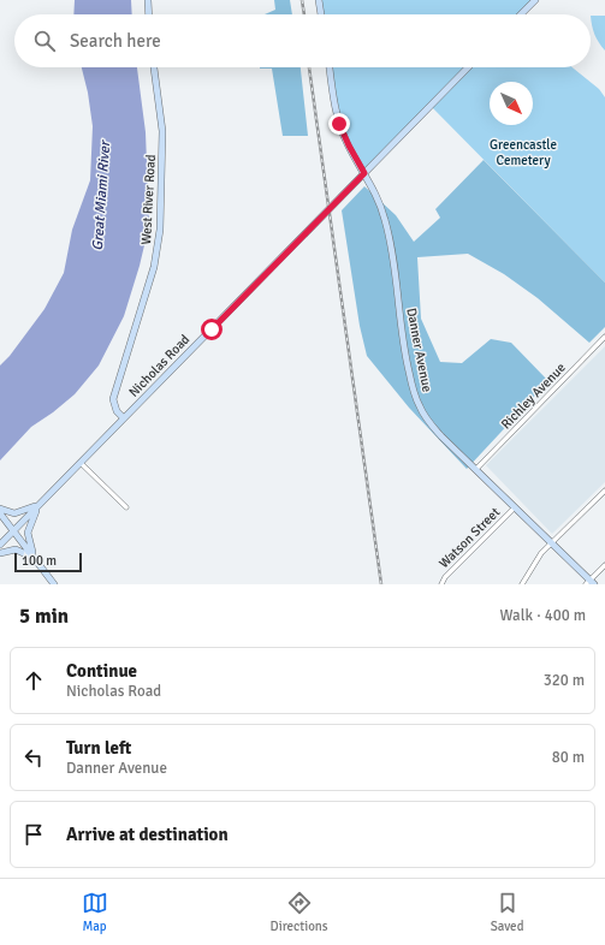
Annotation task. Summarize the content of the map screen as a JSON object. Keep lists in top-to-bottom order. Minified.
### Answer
{"streets":{"street":["West River Road","Danner Avenue","Nicholas Road","Richley Avenue","Watson Street"]},"crossings":[["West River Road","Nicholas Road"],["Danner Avenue","Nicholas Road"],["Danner Avenue","Richley Avenue"],["Danner Avenue","Watson Street"]],"water":["Great Miami River"],"parks":["Greencastle Cemetery"],"scale_bar":"100 m","north":"bottom right","page":{"search":"Search here","scale":"100 m","heading":["5 min","Walk · 400 m"],"list":[["Continue","Nicholas Road","320 m"],["Turn left","Danner Avenue","80 m"],"Arrive at destination"],"nav":["Map","Directions","Saved"]}}
